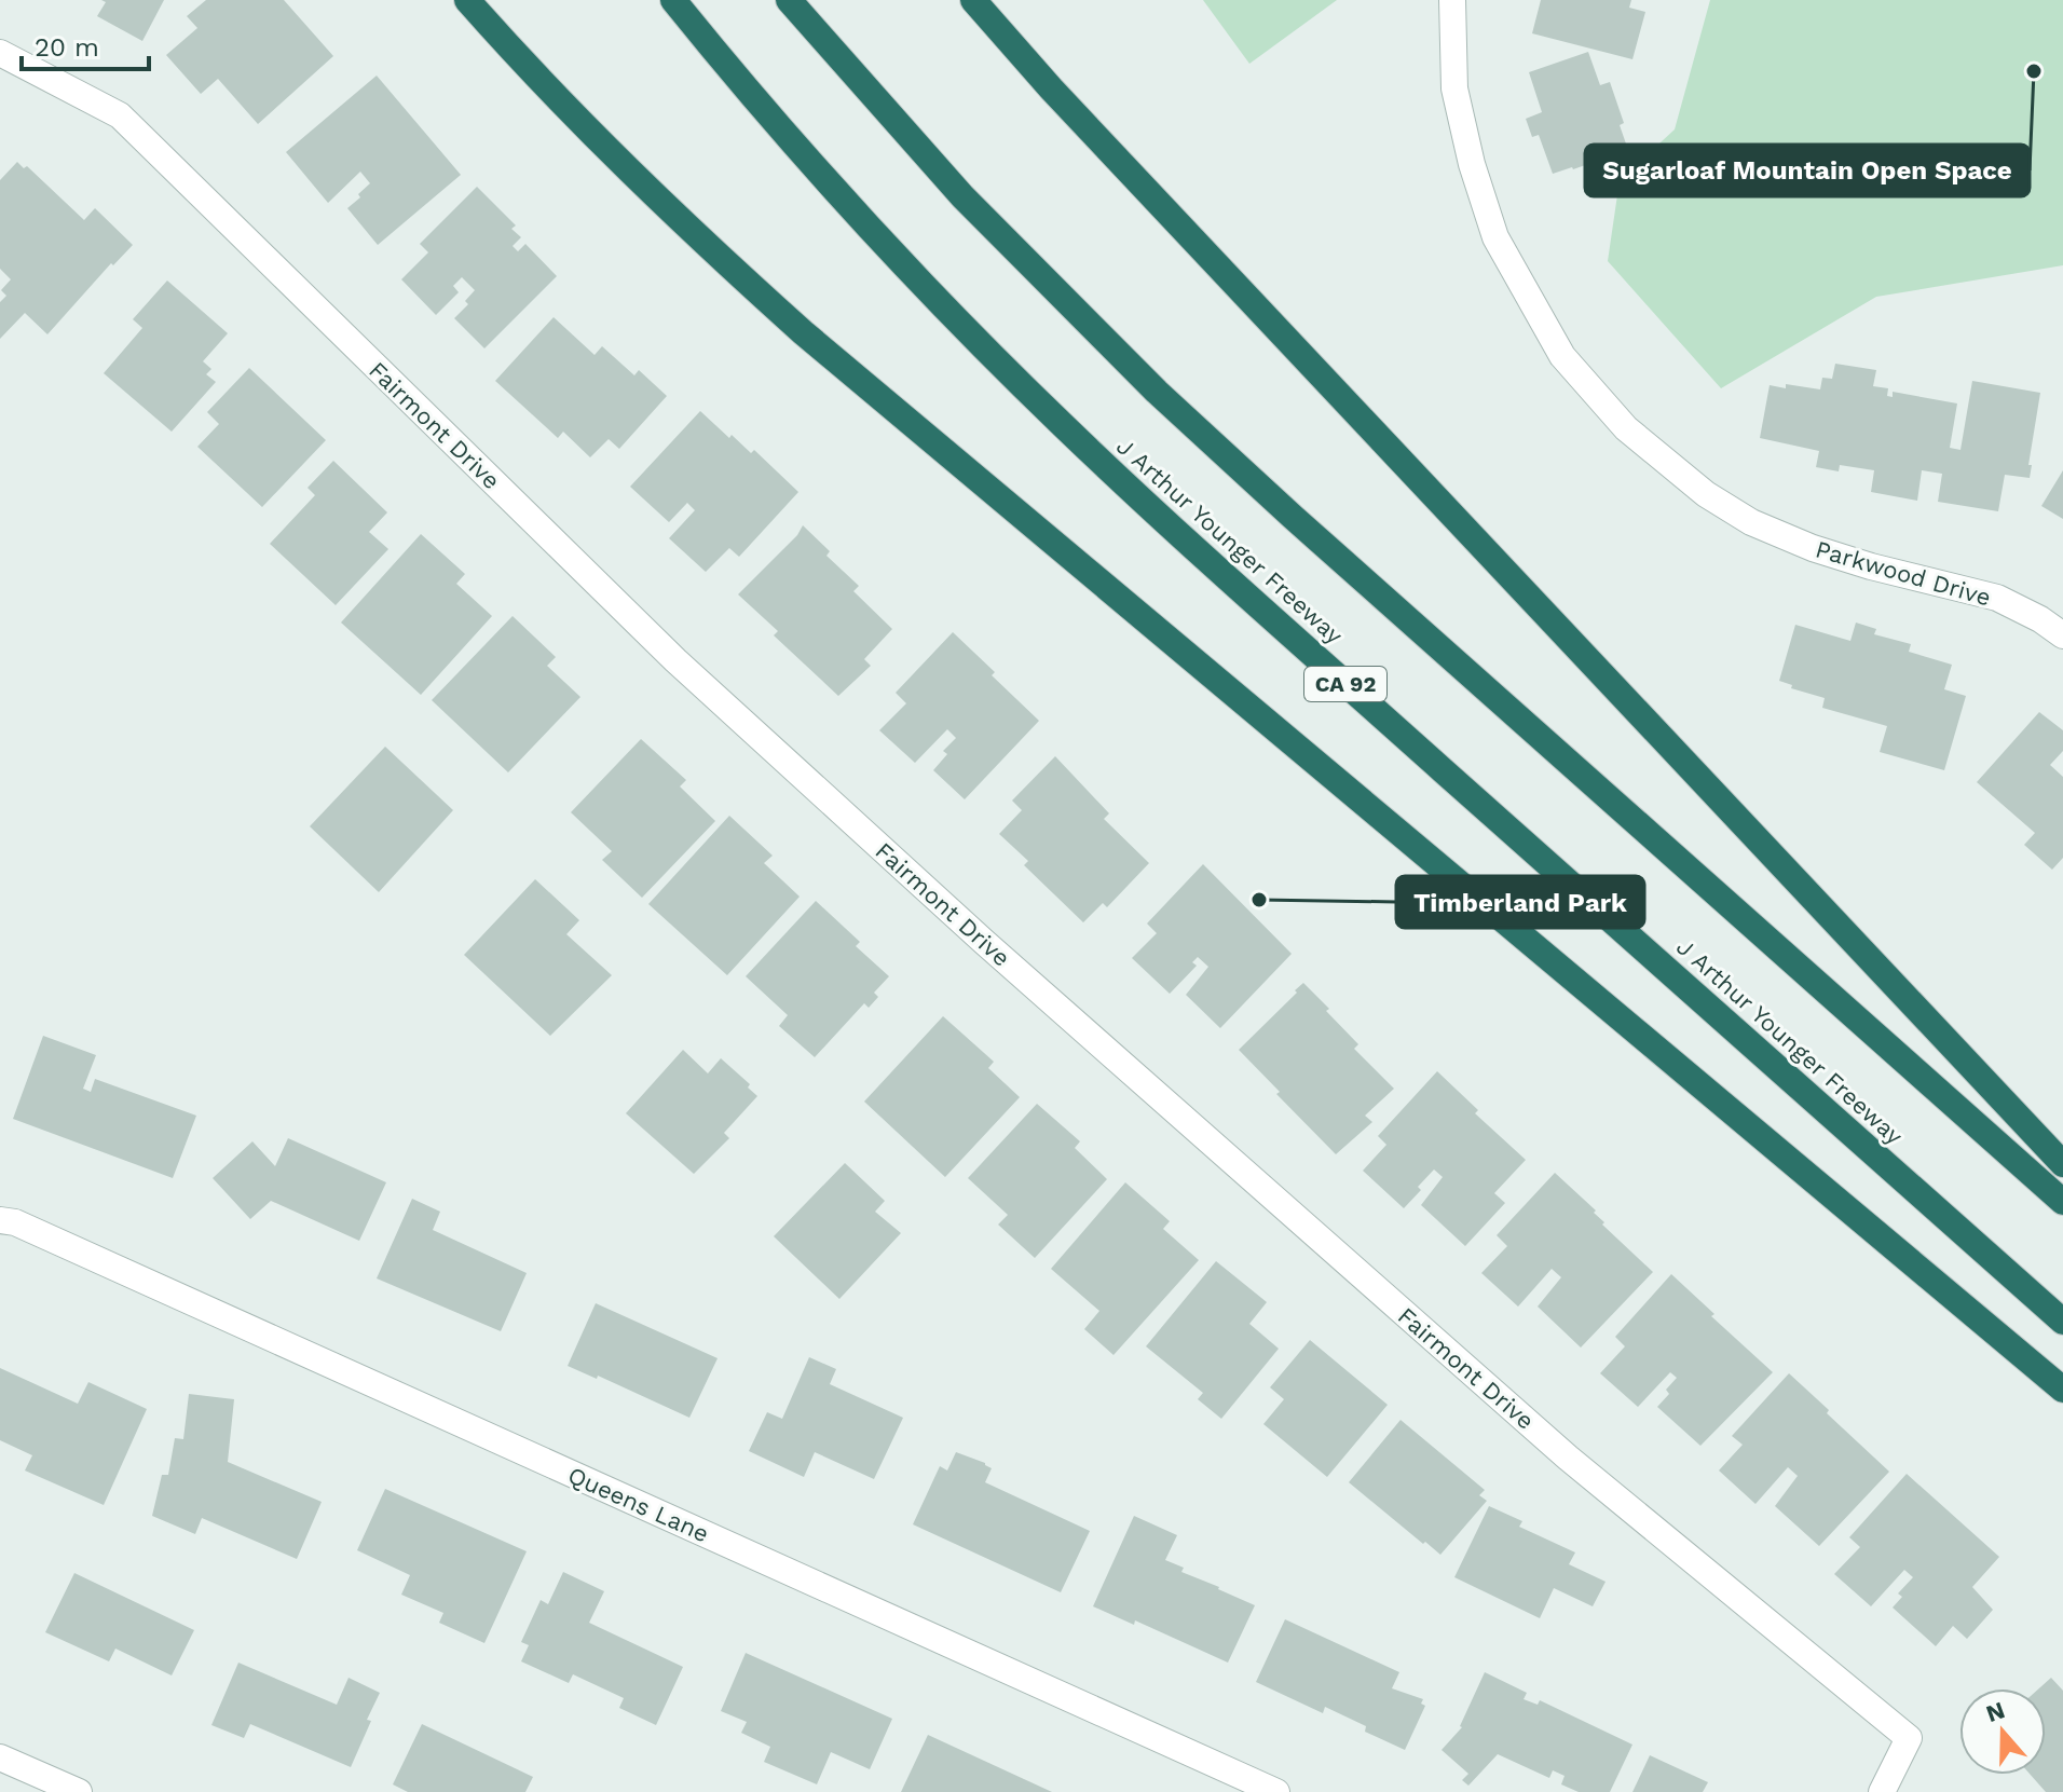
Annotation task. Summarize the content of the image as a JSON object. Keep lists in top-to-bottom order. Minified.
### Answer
{"streets":{"highway":["J Arthur Younger Freeway","CA 92"],"street":["Fairmont Drive","Parkwood Drive","Queens Lane"]},"places":["Sugarloaf Mountain Open Space","Timberland Park"],"scale_bar":"20 m","north":"top"}
